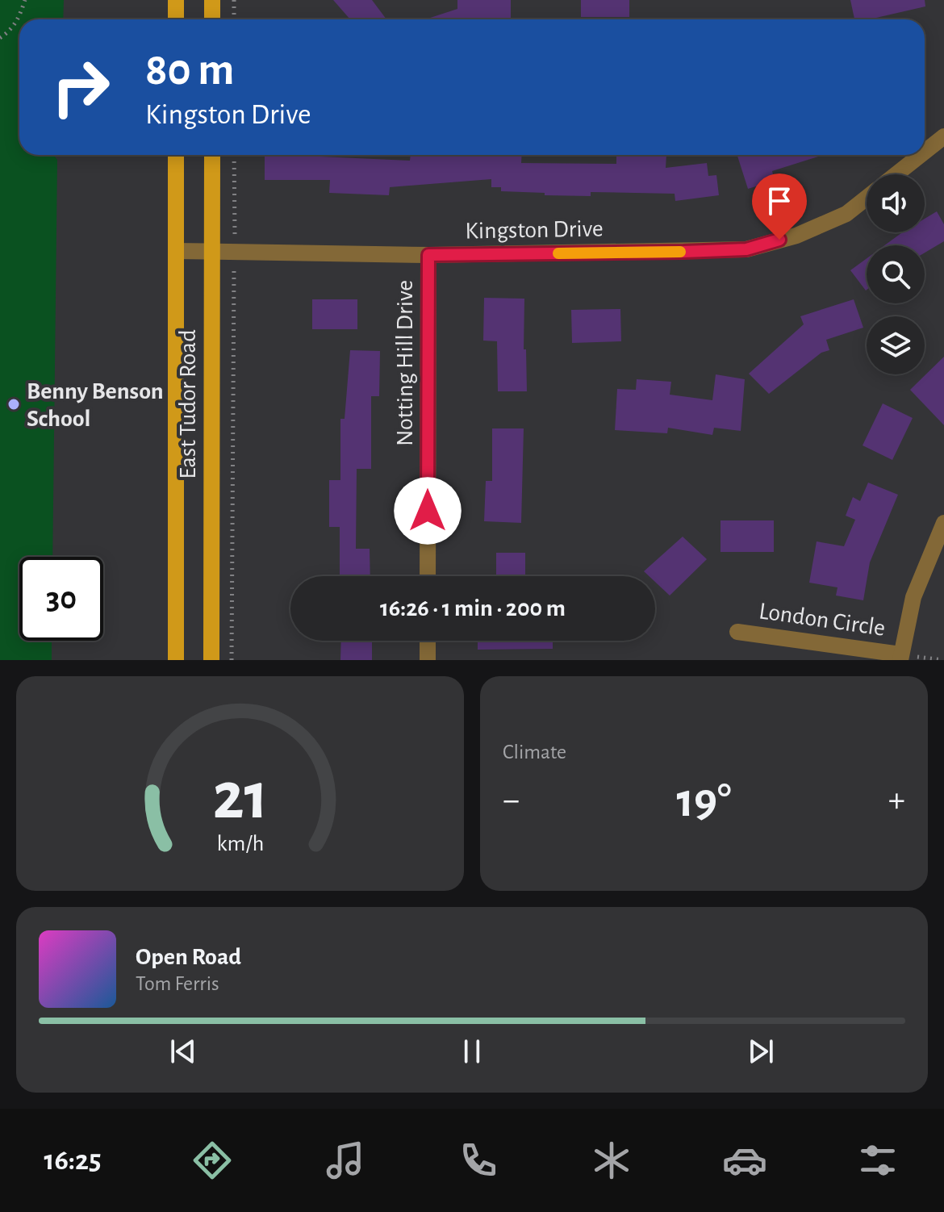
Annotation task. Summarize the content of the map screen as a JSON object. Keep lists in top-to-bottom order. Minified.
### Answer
{"streets":{"main road":["East Tudor Road"],"street":["Kingston Drive","Notting Hill Drive","London Circle"]},"crossings":[["Kingston Drive","Notting Hill Drive"],["Kingston Drive","East Tudor Road"]],"places":["Benny Benson School"],"page":{"turn":["80 m","Kingston Drive"],"limit":"30","trip":"16:26 · 1 min · 200 m","tile":"Climate","heat":["−","19°","+"],"song":["Open Road","Tom Ferris"],"tabs":"16:25","gauge":["21","km/h"]}}
